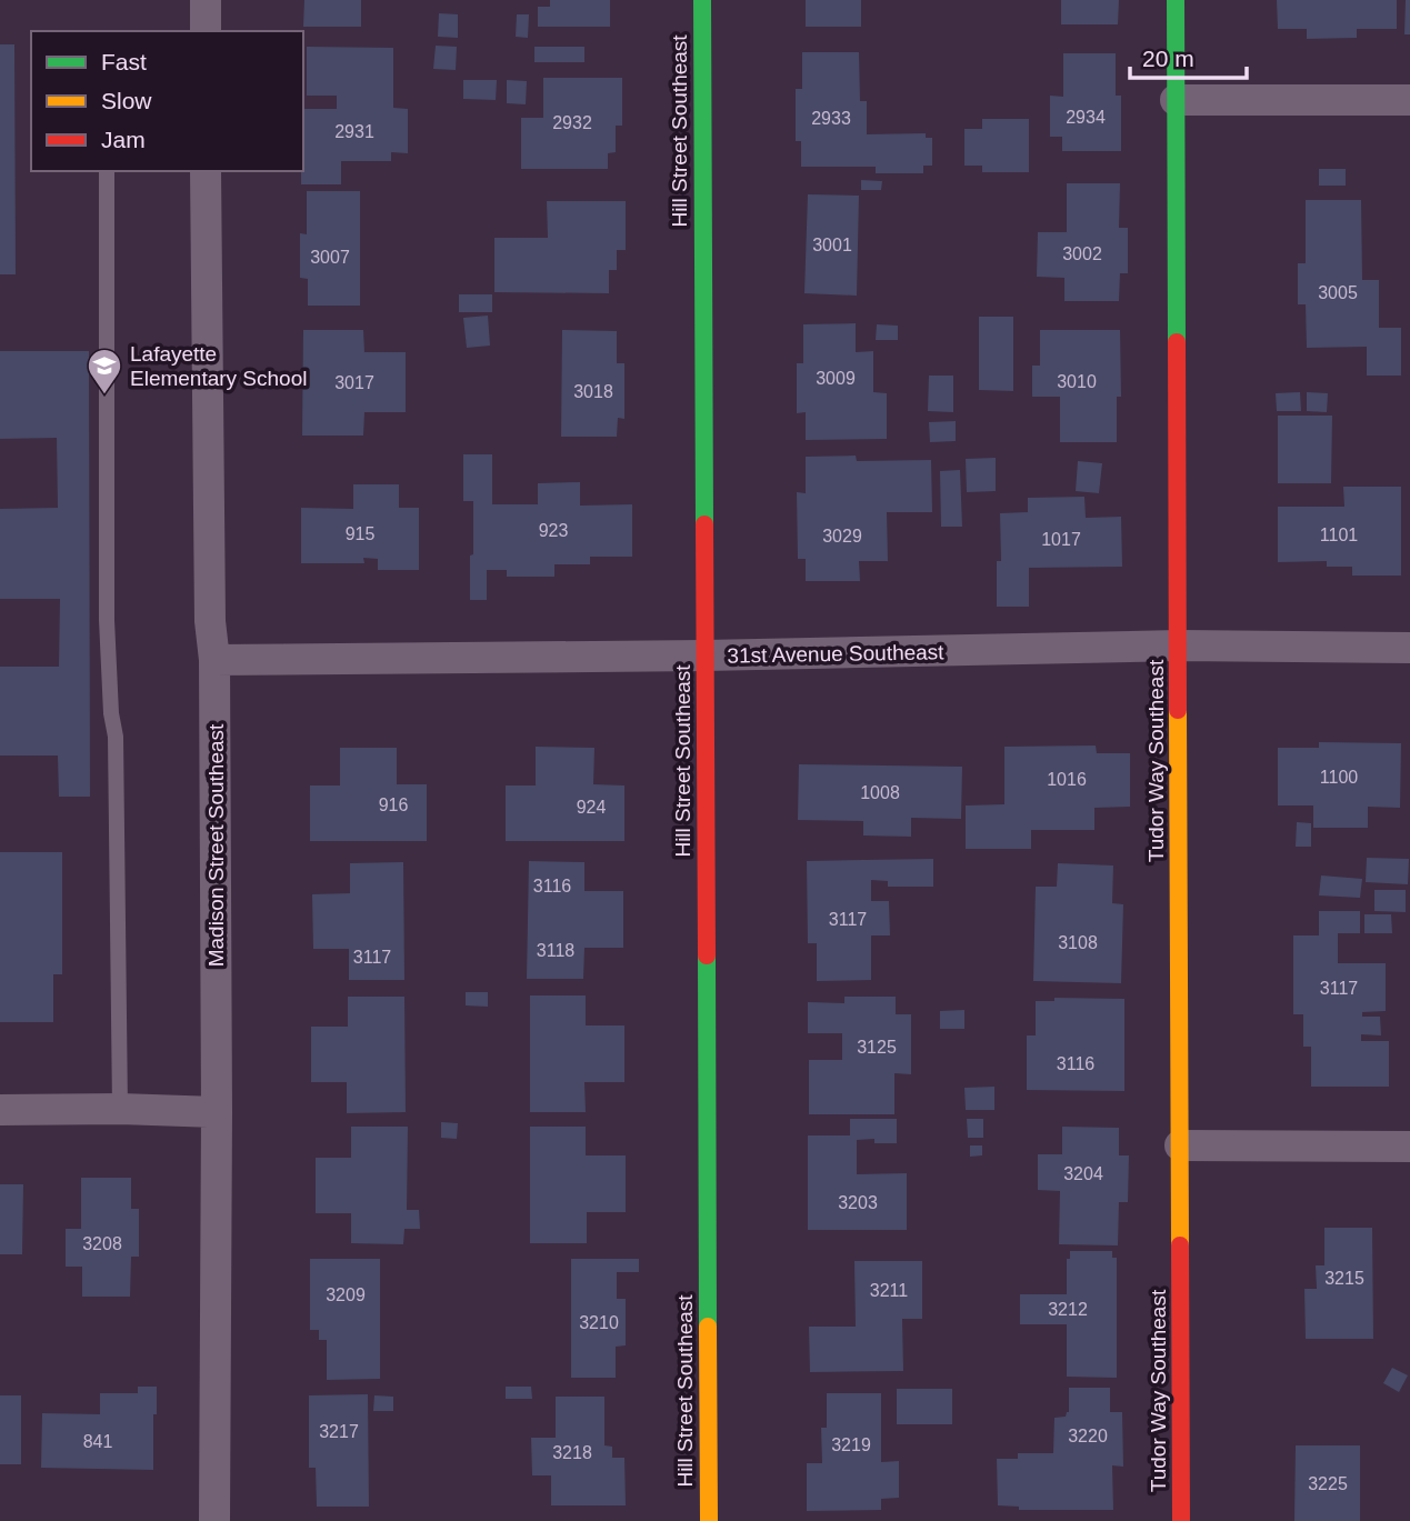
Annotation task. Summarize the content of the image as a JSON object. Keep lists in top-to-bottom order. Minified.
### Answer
{"streets":{"street":["Hill Street Southeast","31st Avenue Southeast","Tudor Way Southeast","Madison Street Southeast"]},"crossings":[["Hill Street Southeast","31st Avenue Southeast"],["31st Avenue Southeast","Tudor Way Southeast"],["31st Avenue Southeast","Madison Street Southeast"]],"places":{"school or university":["Lafayette Elementary School"]},"house_numbers":["2934","2933","2932","2931","3001","3002","3007","3005","3009","3010","3017","3018","923","915","1101","3029","1017","1100","1016","1008","916","924","3116","3117","3108","3118","3117","3117","3125","3116","3204","3203","3208","3215","3211","3209","3212","3210","3217","3220","841","3219","3218","3225"],"legend":["Fast","Slow","Jam"],"scale_bar":"20 m"}
